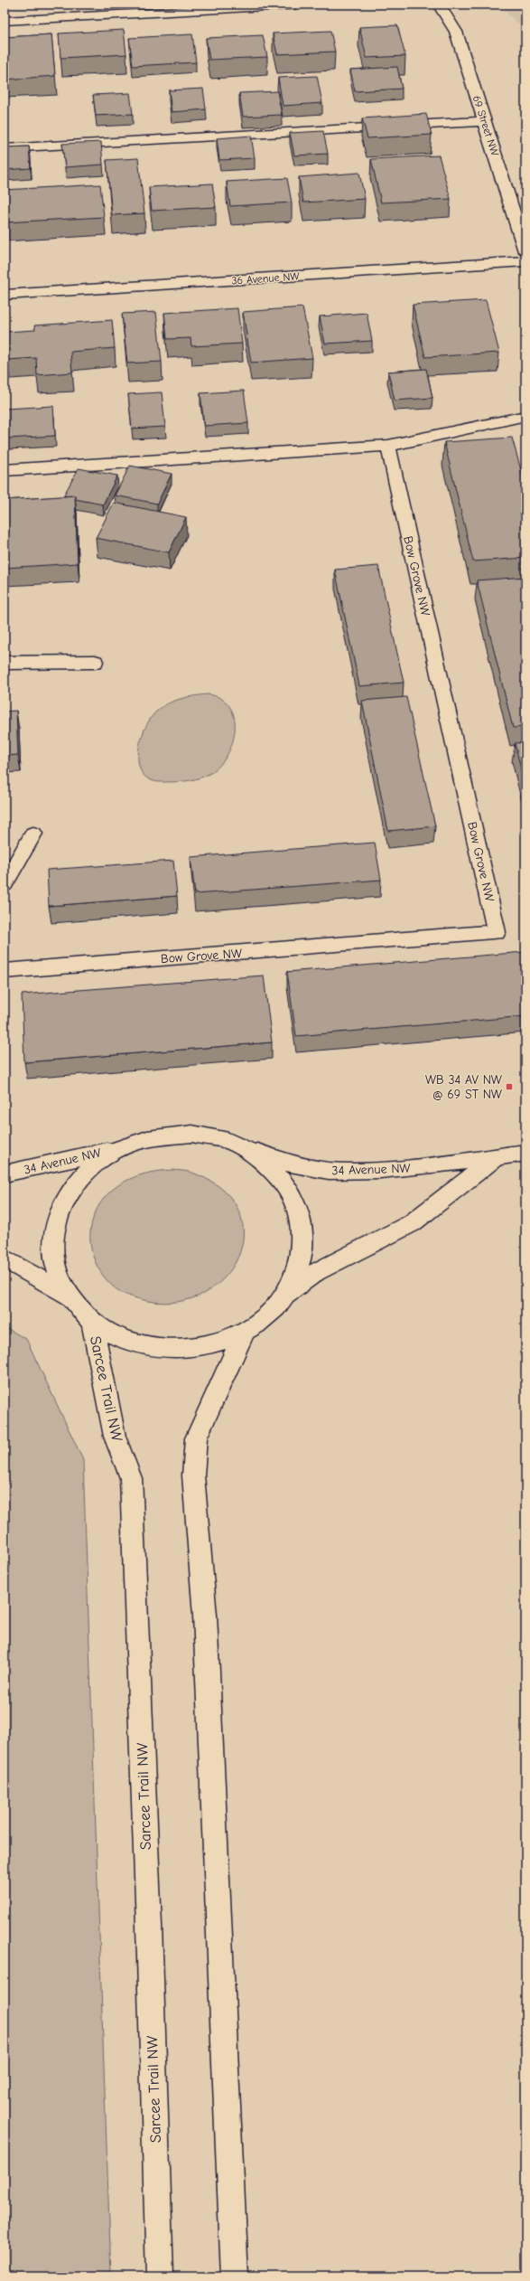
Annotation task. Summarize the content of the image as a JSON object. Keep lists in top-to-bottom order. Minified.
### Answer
{"streets":{"street":["69 Street NW","36 Avenue NW","Bow Grove NW","34 Avenue NW","Sarcee Trail NW"]},"places":{"transit":["WB 34 AV NW @ 69 ST NW"]}}
